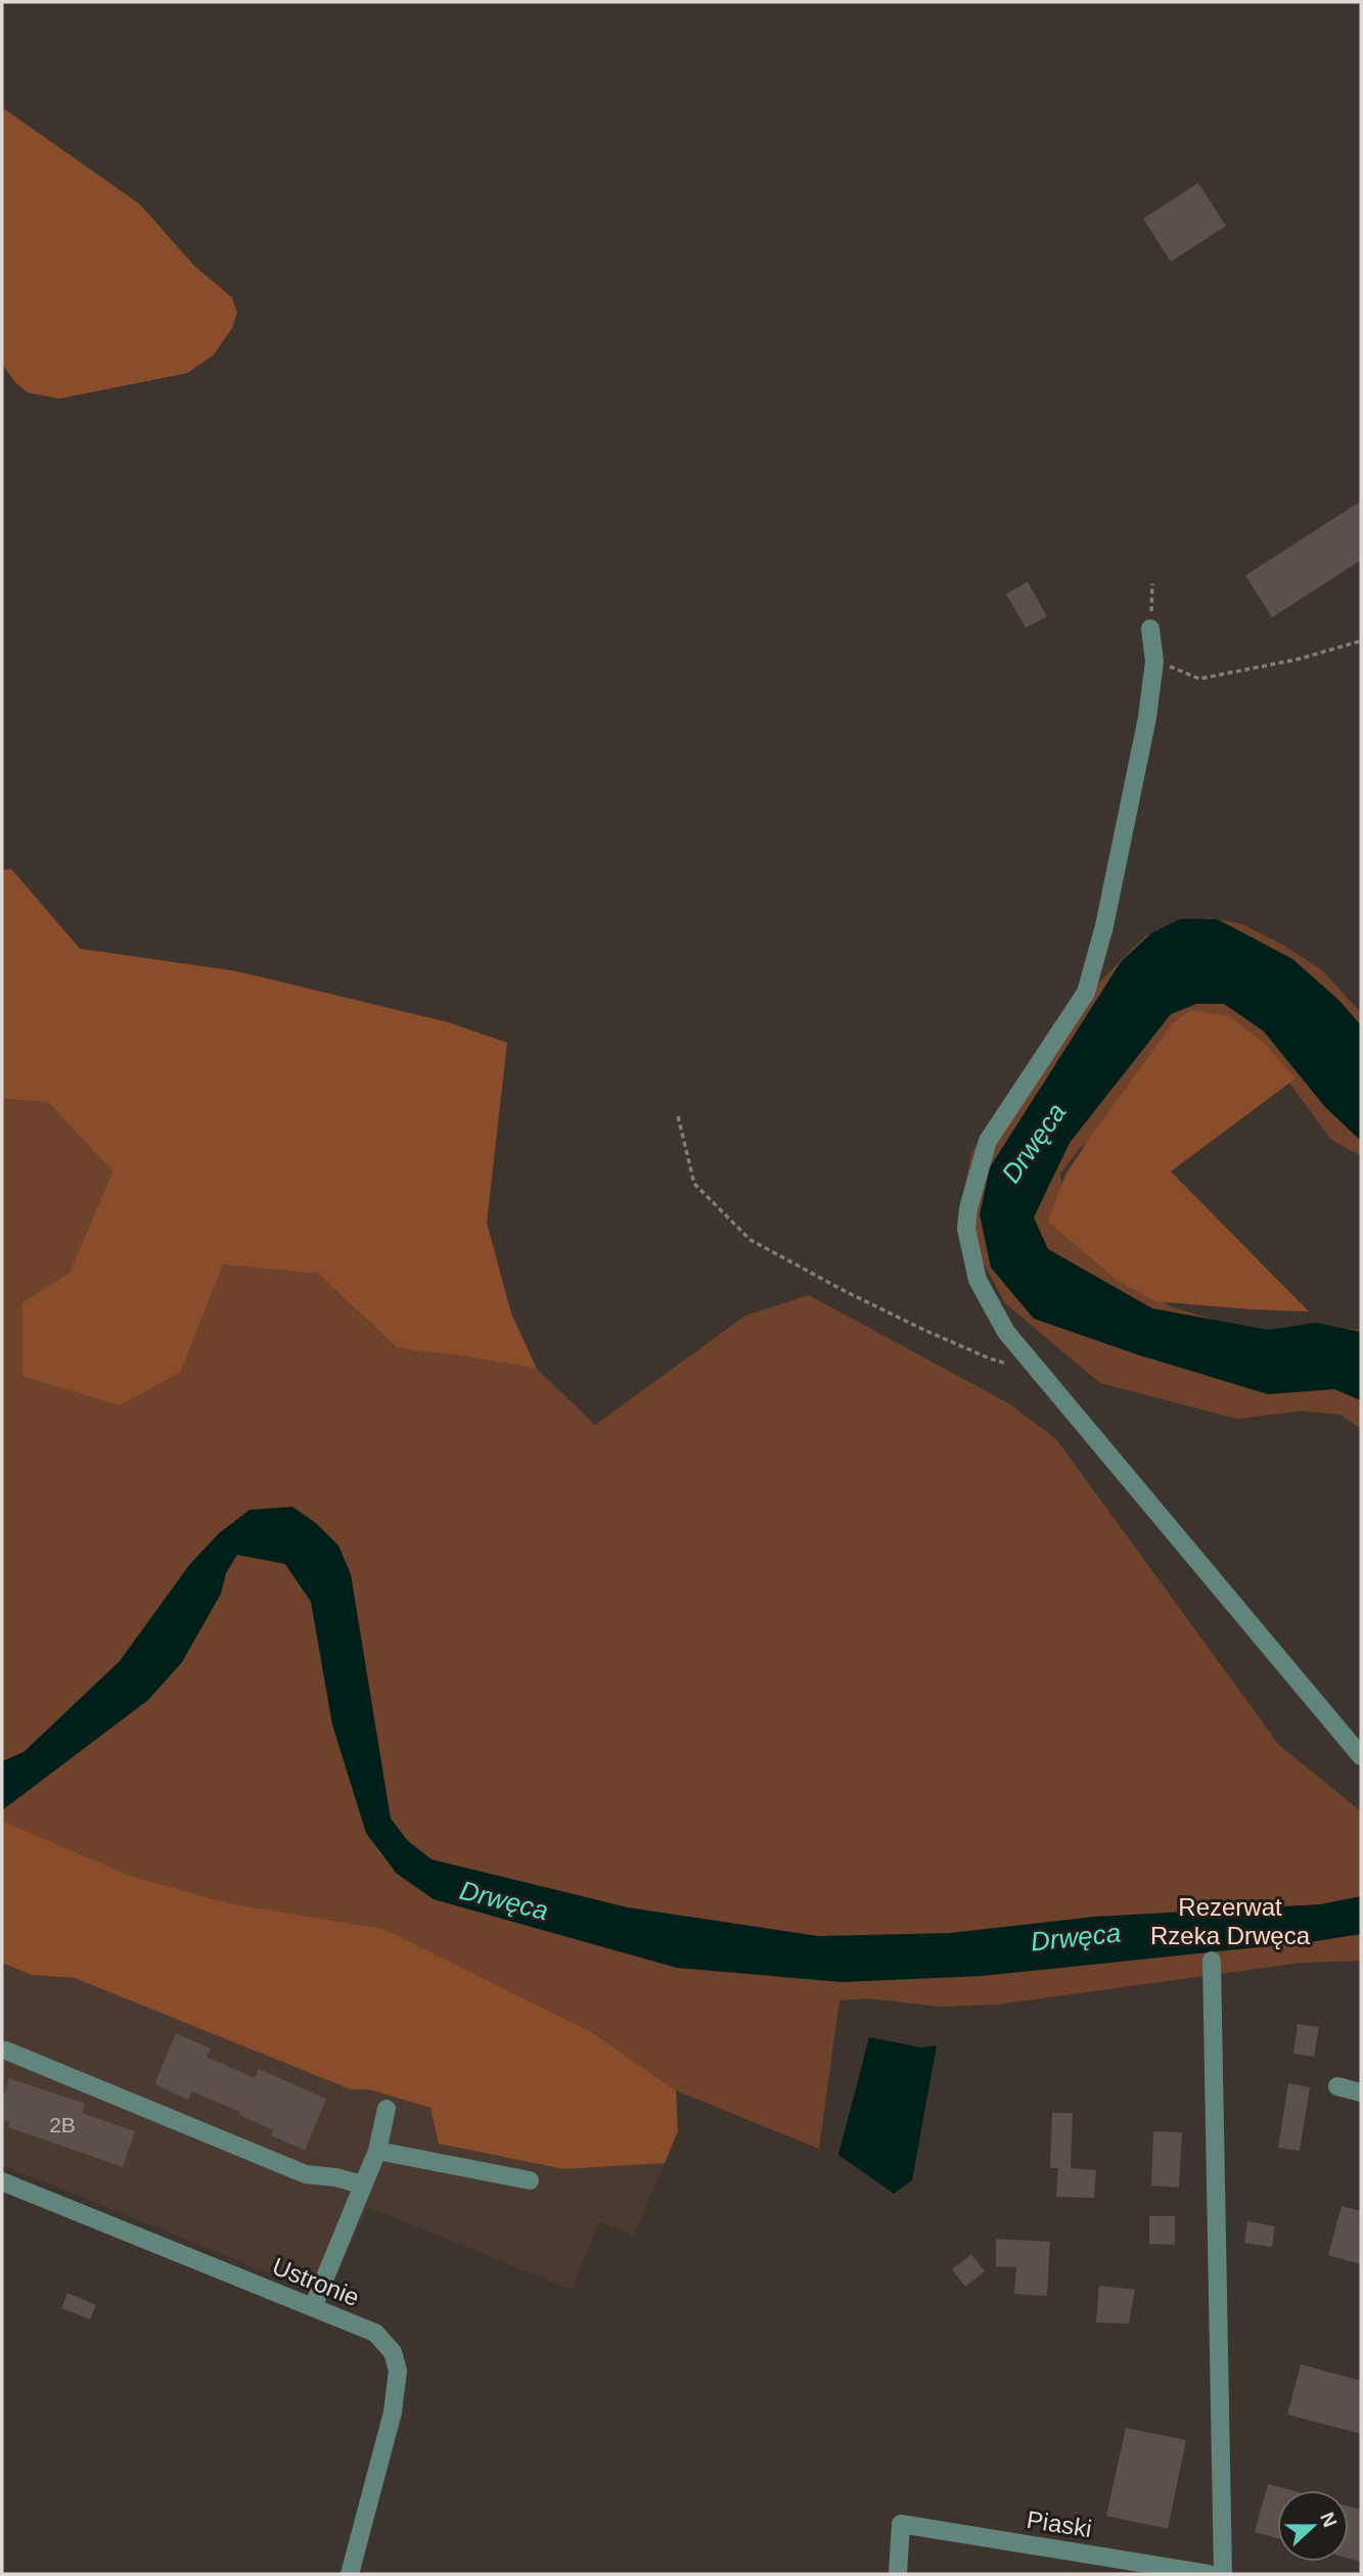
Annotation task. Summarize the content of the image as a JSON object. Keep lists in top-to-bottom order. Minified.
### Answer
{"streets":{"street":["Ustronie","Piaski"]},"water":["Drwęca"],"parks":["Rezerwat Rzeka Drwęca"],"house_numbers":["2B"],"north":"right"}
